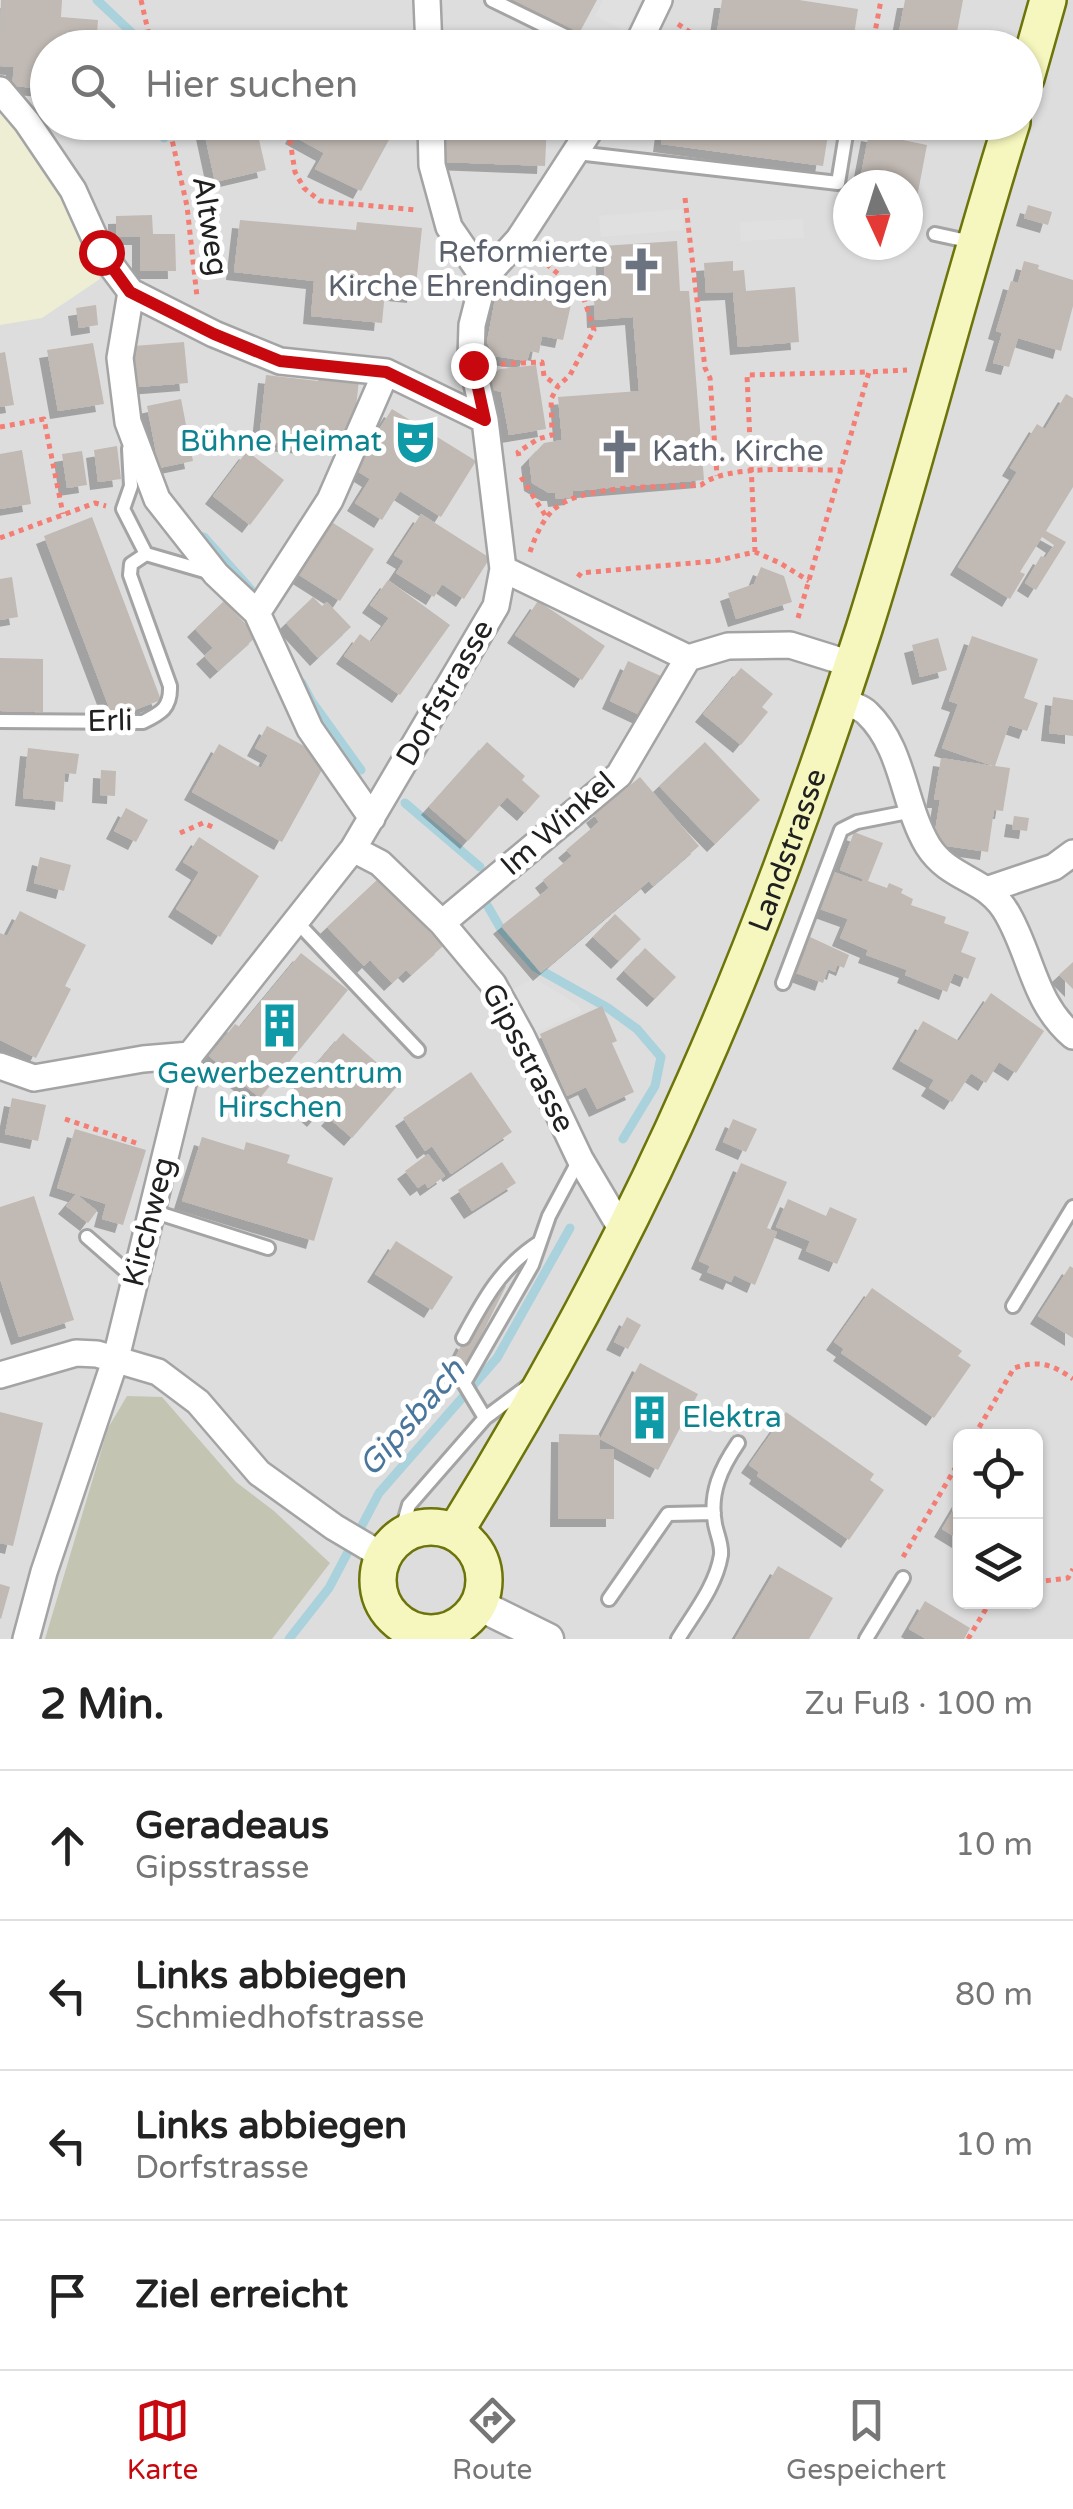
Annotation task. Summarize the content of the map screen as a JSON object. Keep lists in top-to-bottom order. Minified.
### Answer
{"streets":{"main road":["Landstrasse"],"street":["Dorfstrasse","Im Winkel","Gipsstrasse","Kirchweg"],"lane":["Erli"],"path":["Altweg"]},"crossings":[["Im Winkel","Gipsstrasse"],["Landstrasse","Gipsstrasse"],["Gipsstrasse","Kirchweg"]],"water":["Gipsbach"],"places":{"church":["Reformierte Kirche Ehrendingen","Kath. Kirche"],"theatre":["Bühne Heimat"],"building":["Gewerbezentrum Hirschen","Elektra"]},"north":"bottom","page":{"search":"Hier suchen","heading":["2 Min.","Zu Fuß · 100 m"],"list":[["Geradeaus","Gipsstrasse","10 m"],["Links abbiegen","Schmiedhofstrasse","80 m"],["Links abbiegen","Dorfstrasse","10 m"],"Ziel erreicht"],"nav":["Karte","Route","Gespeichert"]}}
